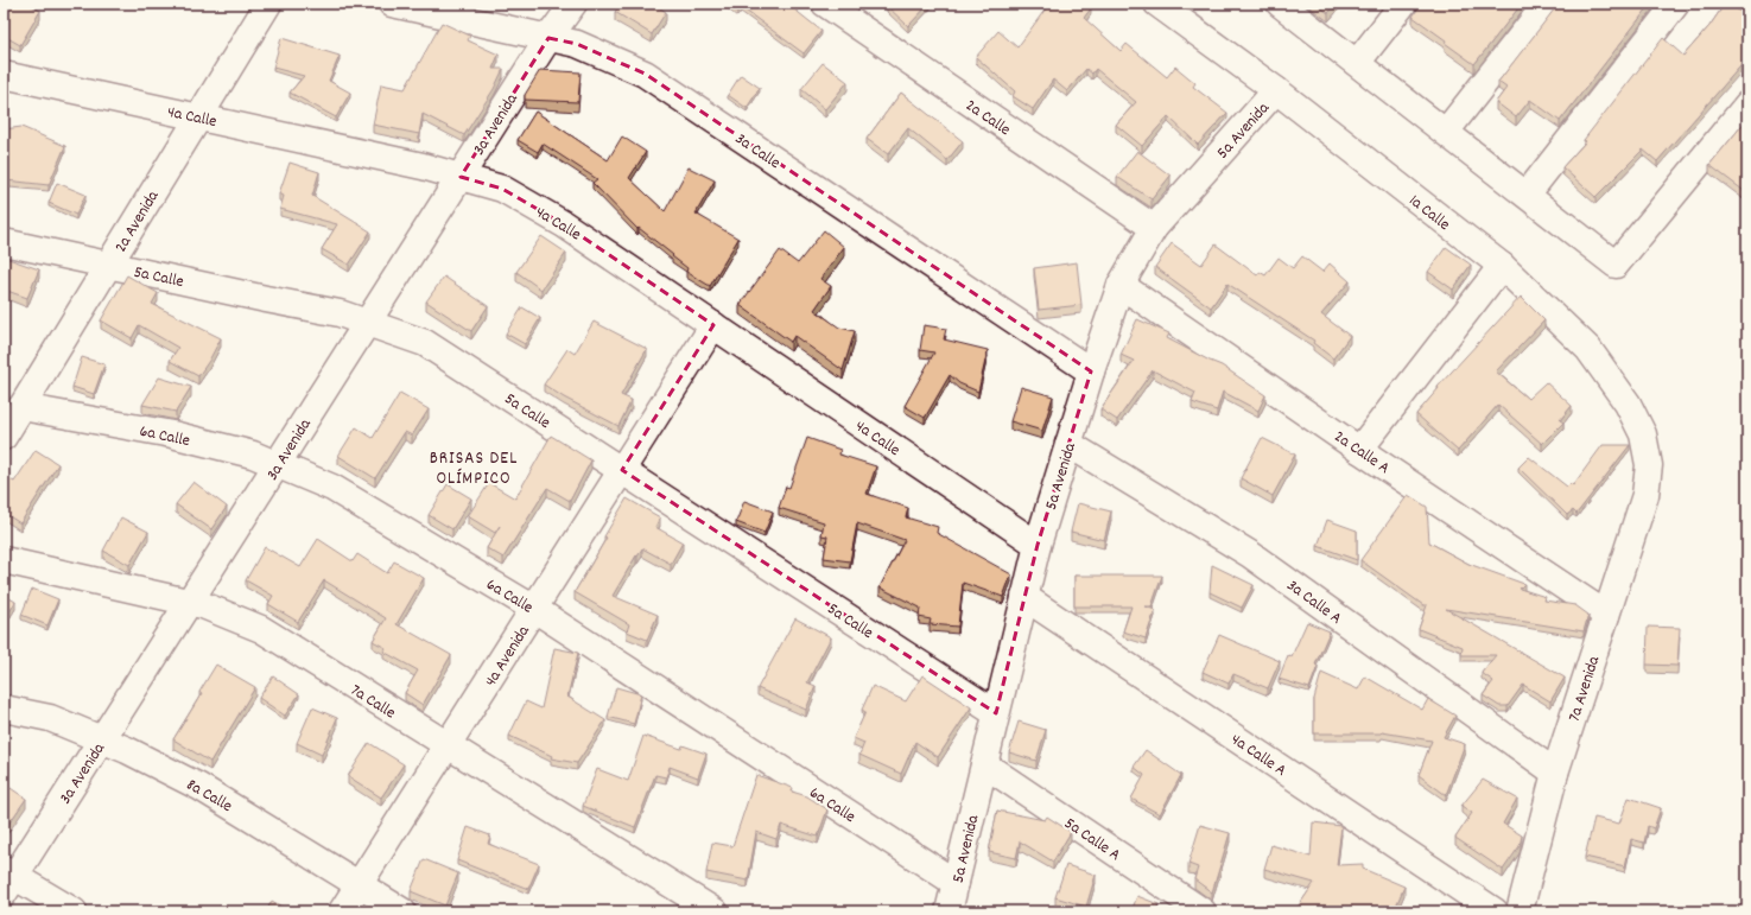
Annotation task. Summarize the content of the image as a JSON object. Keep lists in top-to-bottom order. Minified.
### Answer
{"streets":{"street":["4a Calle","2a Calle","3a Avenida","5a Avenida","3a Calle","1a Calle","2a Avenida","5a Calle","6a Calle","2a Calle A","3a Calle A","4a Avenida","7a Avenida","7a Calle","4a Calle A","8a Calle","5a Calle A"]},"crossings":[["4a Calle","3a Avenida"],["4a Calle","5a Avenida"],["4a Calle","2a Avenida"],["4a Calle","4a Avenida"],["2a Calle","5a Avenida"],["3a Avenida","3a Calle"],["3a Avenida","5a Calle"],["3a Avenida","6a Calle"],["3a Avenida","7a Calle"],["3a Avenida","8a Calle"],["5a Avenida","3a Calle"],["5a Avenida","1a Calle"],["5a Avenida","5a Calle"],["5a Avenida","6a Calle"],["5a Avenida","2a Calle A"],["5a Avenida","3a Calle A"],["5a Avenida","4a Calle A"],["5a Avenida","5a Calle A"],["1a Calle","7a Avenida"],["2a Avenida","5a Calle"],["2a Avenida","6a Calle"],["5a Calle","4a Avenida"],["6a Calle","4a Avenida"],["2a Calle A","7a Avenida"],["3a Calle A","7a Avenida"],["4a Avenida","7a Calle"],["4a Avenida","8a Calle"]],"districts":["BRISAS DEL OLÍMPICO"]}
